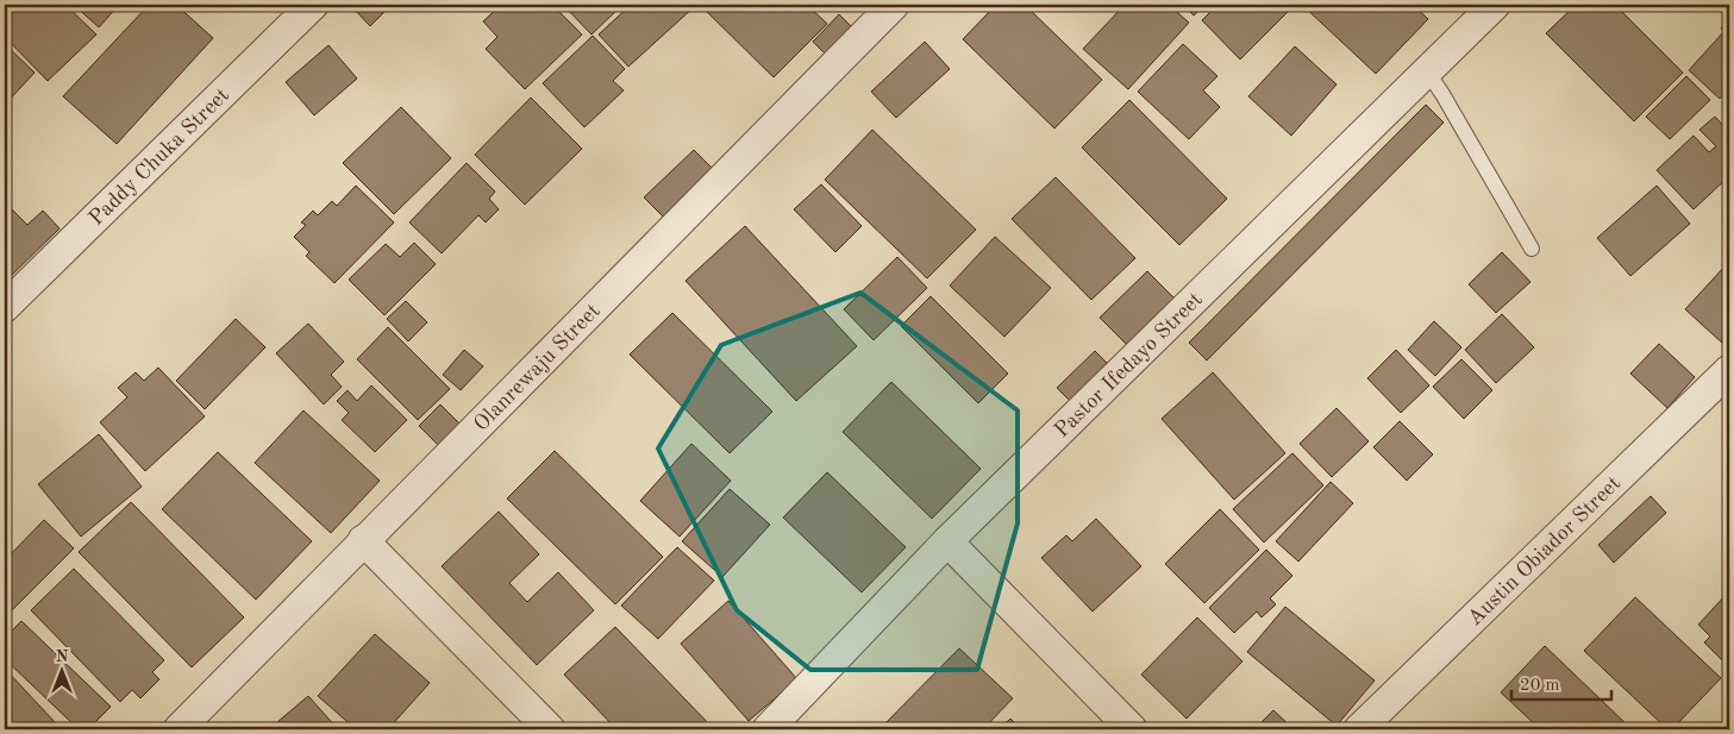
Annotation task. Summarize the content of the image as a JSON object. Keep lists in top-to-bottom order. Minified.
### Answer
{"streets":{"street":["Paddy Chuka Street","Pastor Ifedayo Street","Olanrewaju Street","Austin Obiador Street"]},"scale_bar":"20 m","north":"top"}
